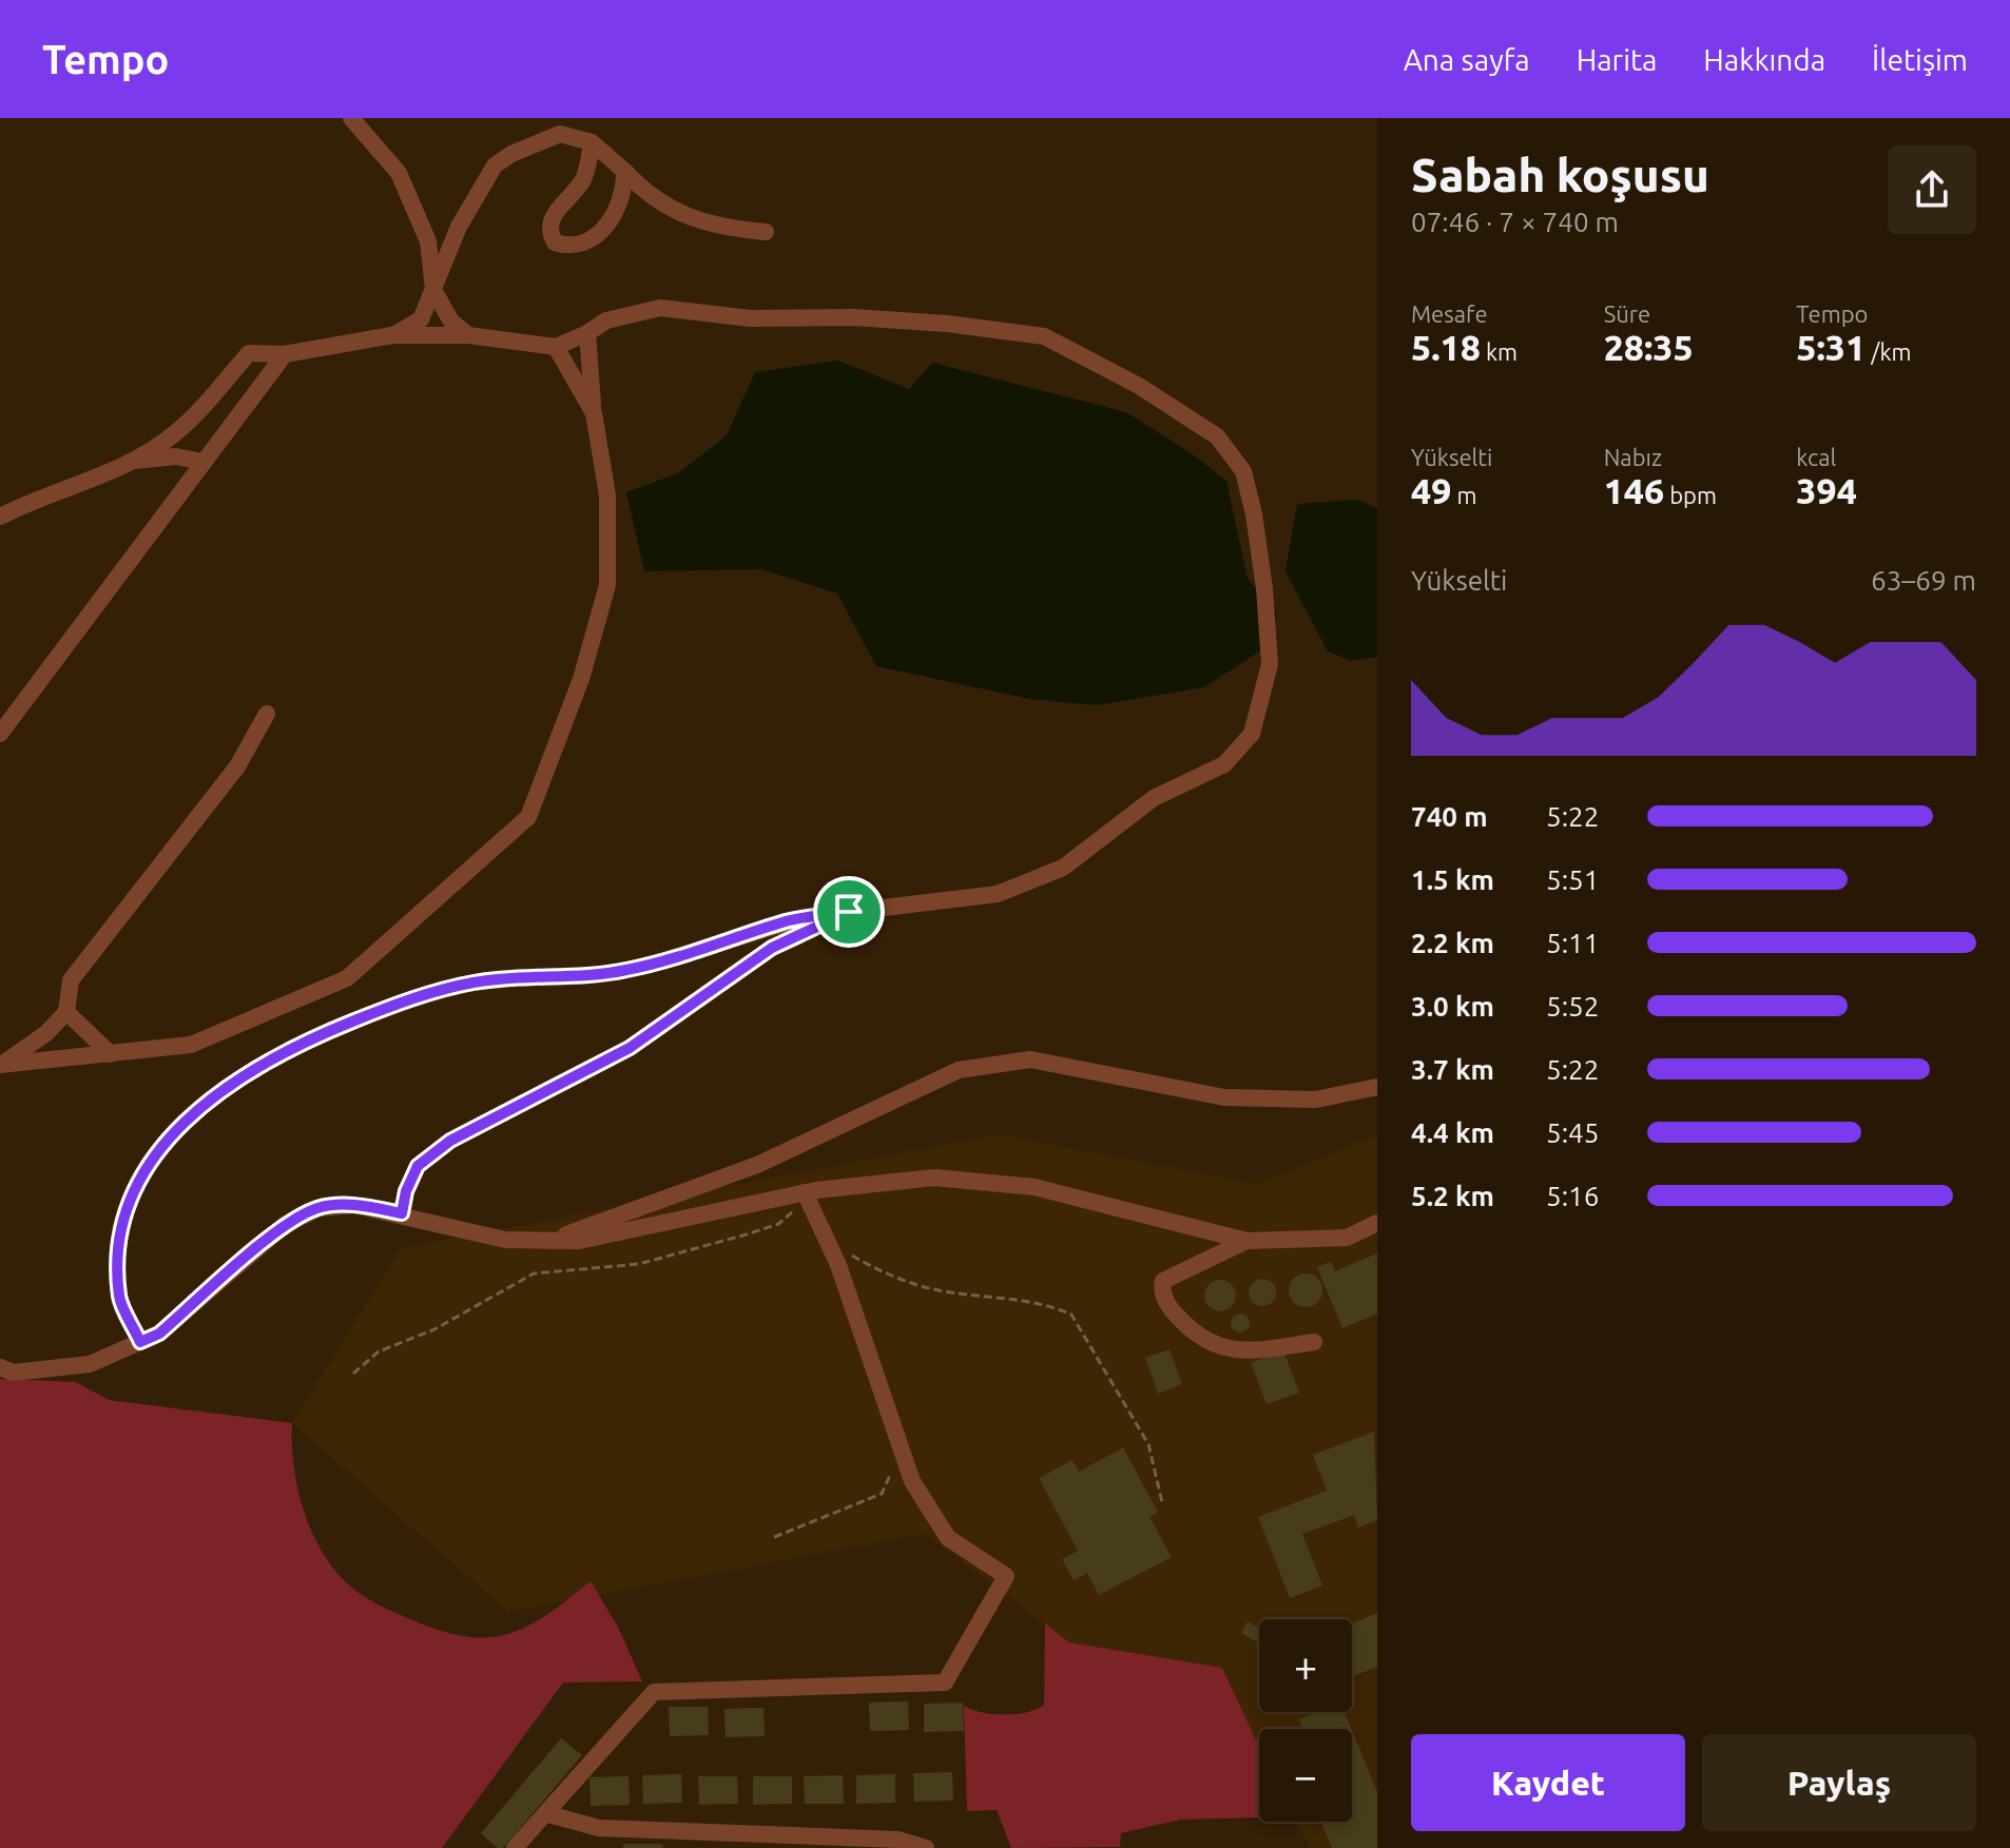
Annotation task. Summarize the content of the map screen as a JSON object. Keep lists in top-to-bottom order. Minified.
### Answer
{"page":{"header":"Tempo","nav":["Ana sayfa","Harita","Hakkında","İletişim"],"heading":["Sabah koşusu","07:46 · 7 × 740 m"],"stats":[["Mesafe","5.18 km"],["Süre","28:35"],["Tempo","5:31 /km"],["Yükselti","49 m"],["Nabız","146 bpm"],["kcal","394"]],"chart":["Yükselti","63–69 m"],"list":[{"name":"740 m","note":"5:22"},{"name":"1.5 km","note":"5:51"},{"name":"2.2 km","note":"5:11"},{"name":"3.0 km","note":"5:52"},{"name":"3.7 km","note":"5:22"},{"name":"4.4 km","note":"5:45"},{"name":"5.2 km","note":"5:16"}],"map_buttons":["+","−"],"buttons":["Kaydet","Paylaş"]}}
